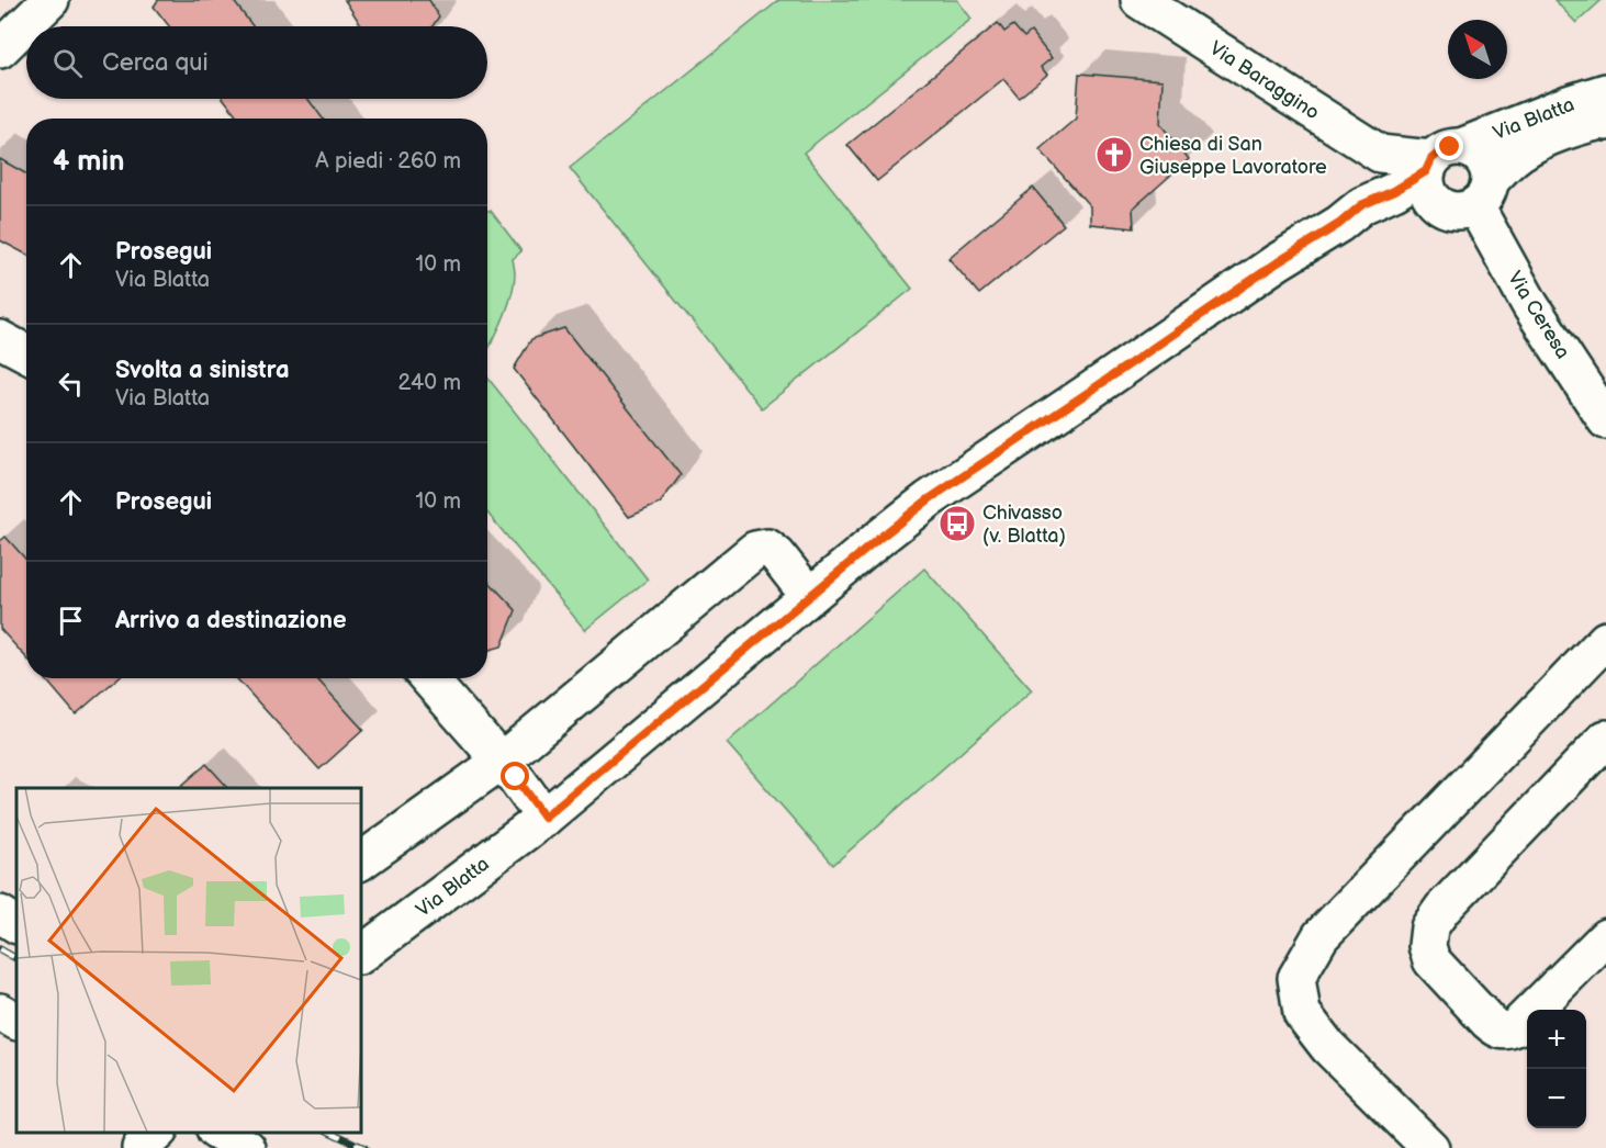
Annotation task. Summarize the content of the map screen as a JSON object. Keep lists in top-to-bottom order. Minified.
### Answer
{"streets":{"street":["Via Baraggino","Via Blatta","Via Ceresa"]},"crossings":[["Via Baraggino","Via Blatta"],["Via Blatta","Via Ceresa"]],"places":{"church":["Chiesa di San Giuseppe Lavoratore"],"bus stop":["Chivasso (v. Blatta)"]},"north":"top left","page":{"search":"Cerca qui","heading":["4 min","A piedi · 260 m"],"list":[["Prosegui","Via Blatta","10 m"],["Svolta a sinistra","Via Blatta","240 m"],["Prosegui","10 m"],"Arrivo a destinazione"],"map_buttons":["+","−"]}}
